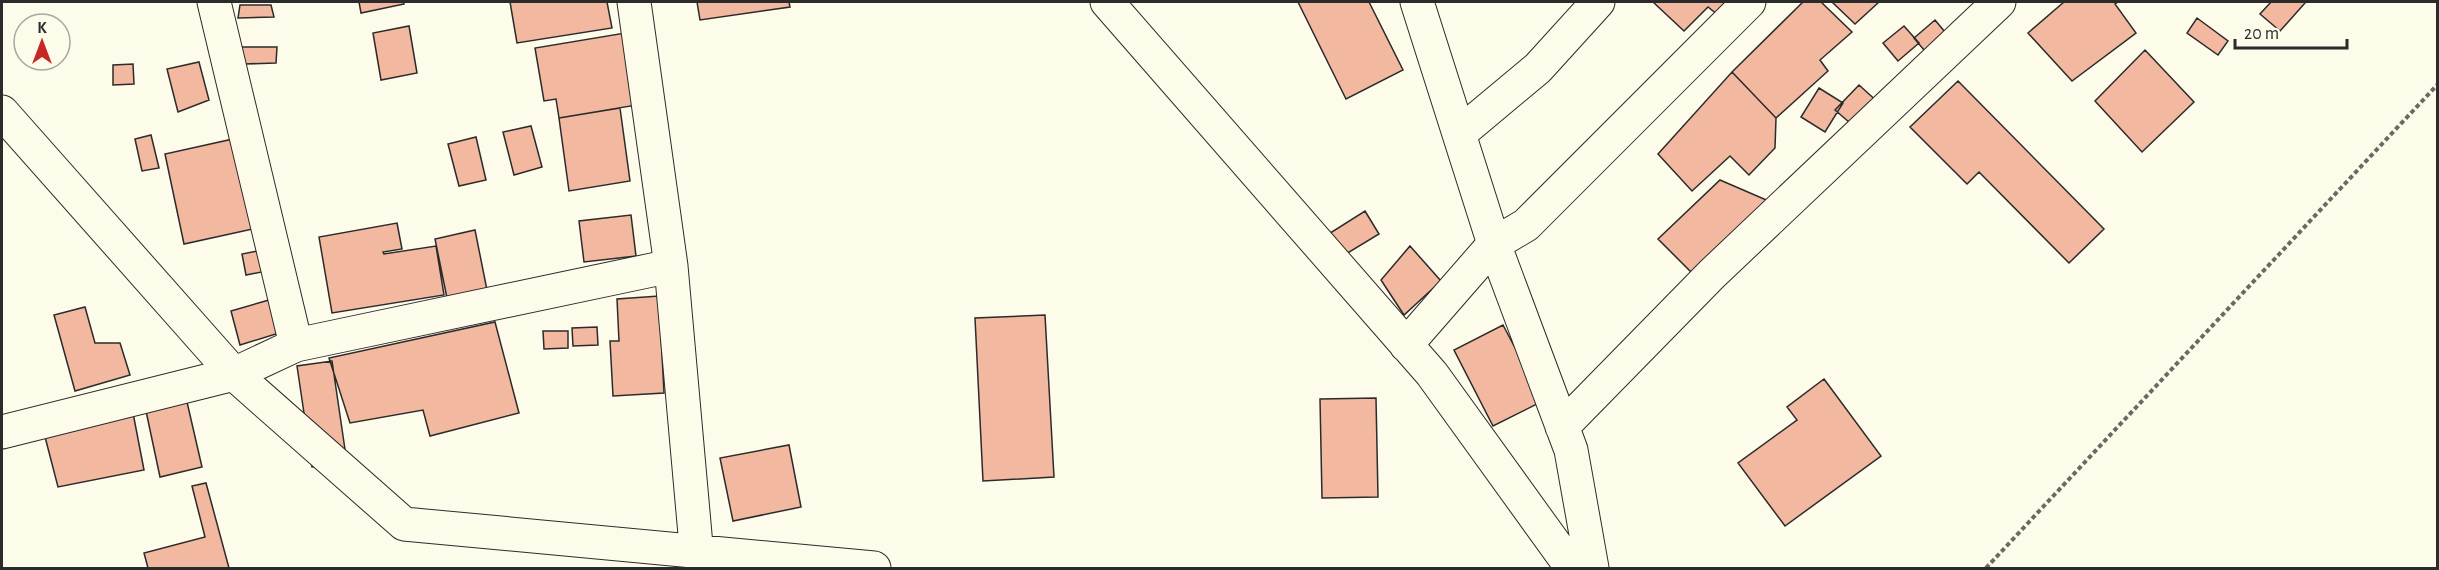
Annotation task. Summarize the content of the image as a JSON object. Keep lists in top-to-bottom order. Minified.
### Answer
{"scale_bar":"20 m","north":"top"}
